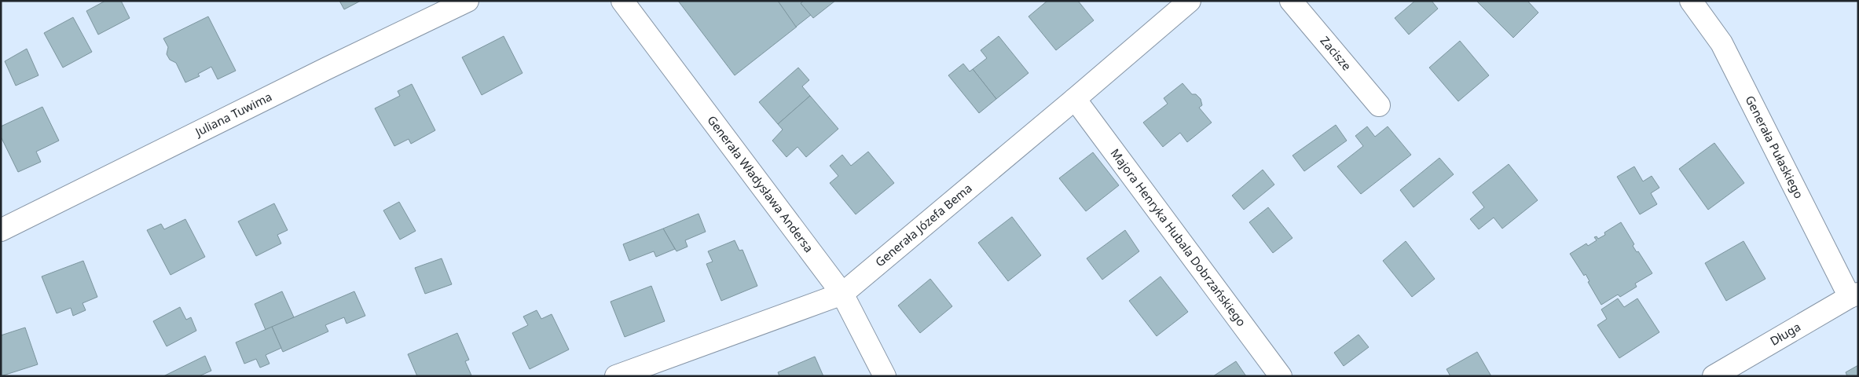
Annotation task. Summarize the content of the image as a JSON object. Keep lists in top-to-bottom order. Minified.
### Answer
{"streets":{"street":["Zacisze","Juliana Tuwima","Generała Pułaskiego","Generała Władysława Andersa","Generała Józefa Bema","Majora Henryka Hubala Dobrzańskiego","Długa"]},"crossings":[["Generała Pułaskiego","Długa"],["Generała Władysława Andersa","Generała Józefa Bema"],["Generała Józefa Bema","Majora Henryka Hubala Dobrzańskiego"]]}
